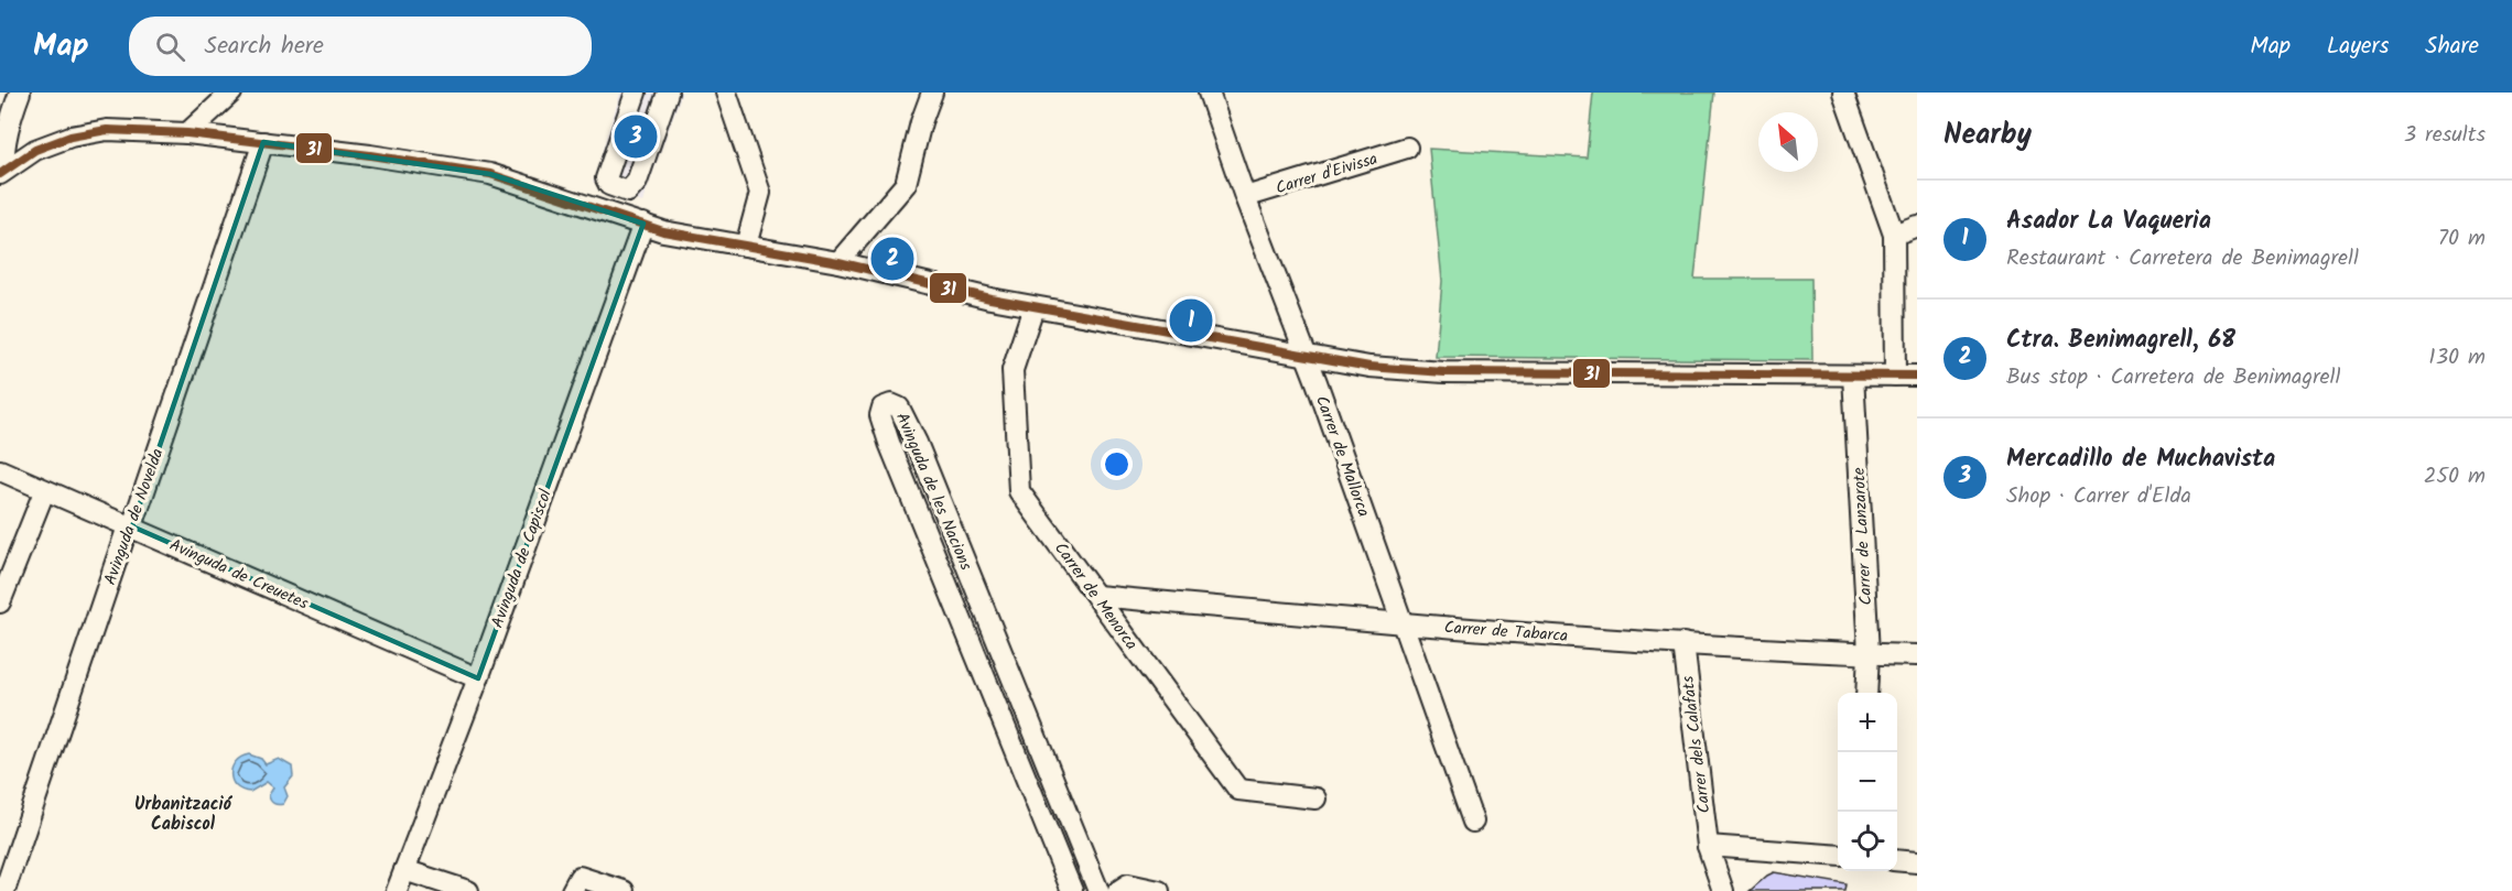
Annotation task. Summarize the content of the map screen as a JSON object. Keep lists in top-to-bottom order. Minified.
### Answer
{"streets":{"street":["Carrer d'Eivissa","Carrer de Mallorca","Avinguda de les Nacions","Avinguda de Novelda","Carrer de Lanzarote","Avinguda de Capiscol","Avinguda de Creuetes","Carrer de Menorca","Carrer de Tabarca","Carrer dels Calafats"]},"crossings":[["Carrer d'Eivissa","Carrer de Mallorca"],["Carrer de Mallorca","Carrer de Tabarca"],["Avinguda de Novelda","Avinguda de Creuetes"],["Carrer de Lanzarote","Carrer de Tabarca"],["Avinguda de Capiscol","Avinguda de Creuetes"],["Carrer de Menorca","Carrer de Tabarca"],["Carrer de Tabarca","Carrer dels Calafats"]],"districts":["Urbanització Cabiscol"],"lines":["transit line 31"],"north":"top left","page":{"header":"Map","search":"Search here","nav":["Map","Layers","Share"],"heading":["Nearby","3 results"],"pins":["3","2","1"],"list":[{"mark":"1","name":"Asador La Vaqueria","note":"Restaurant · Carretera de Benimagrell","value":"70 m"},{"mark":"2","name":"Ctra. Benimagrell, 68","note":"Bus stop · Carretera de Benimagrell","value":"130 m"},{"mark":"3","name":"Mercadillo de Muchavista","note":"Shop · Carrer d'Elda","value":"250 m"}],"map_buttons":["+","−"]}}
